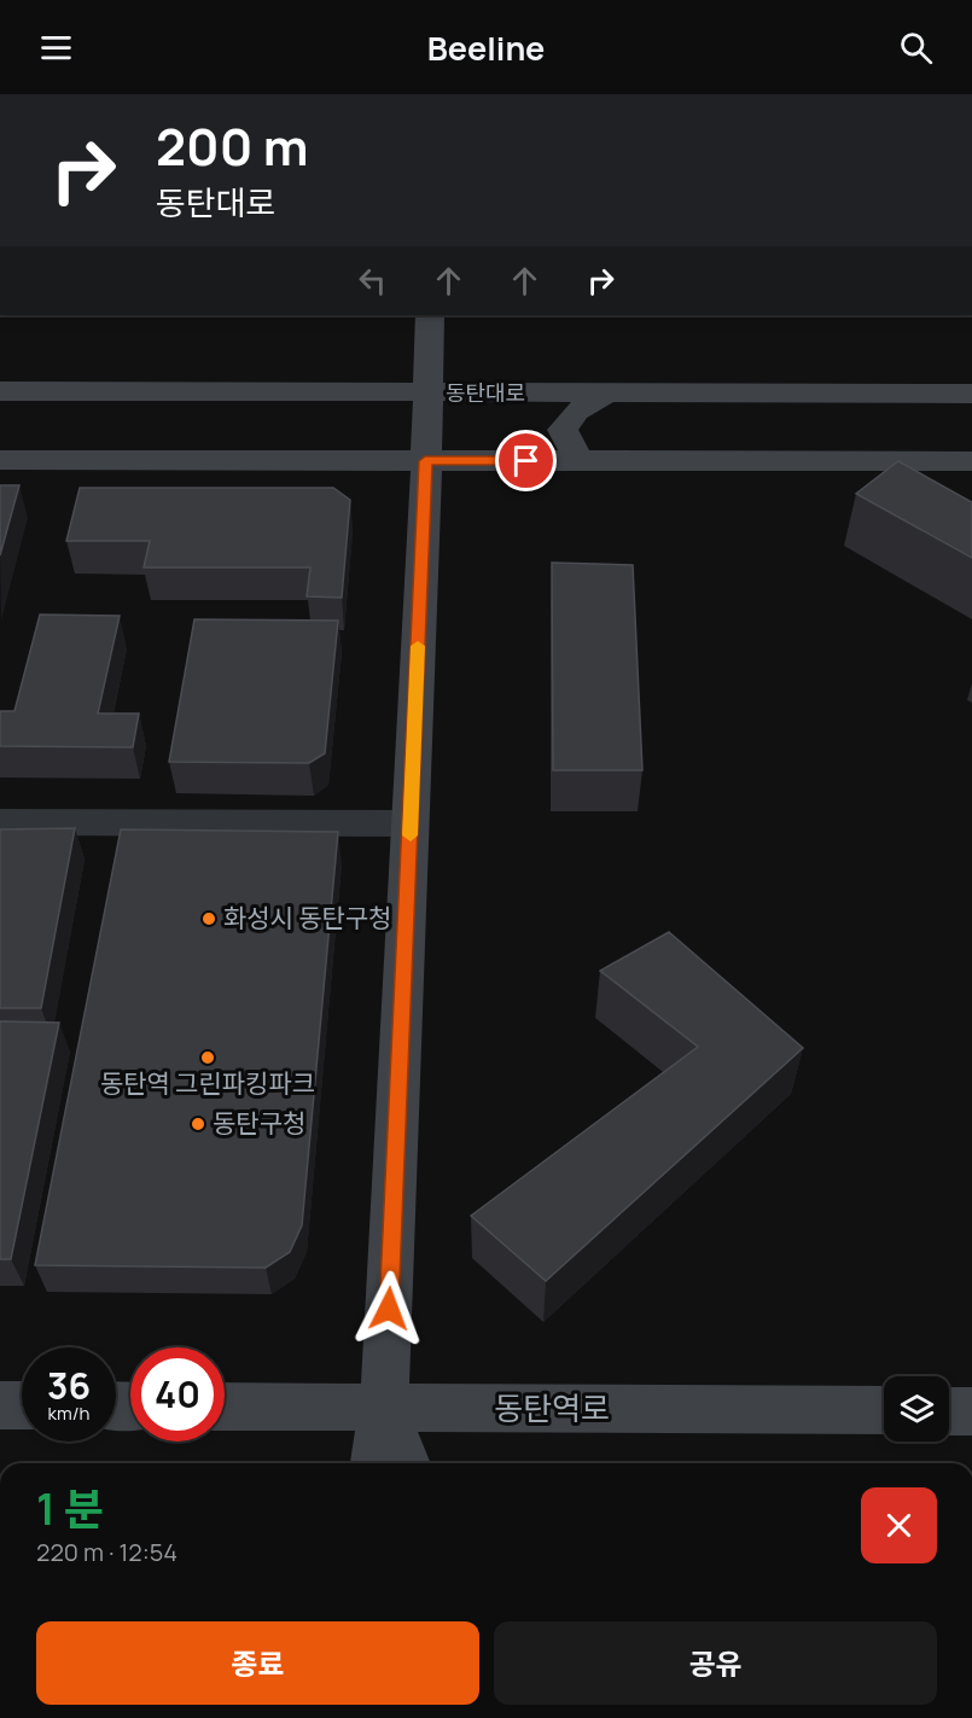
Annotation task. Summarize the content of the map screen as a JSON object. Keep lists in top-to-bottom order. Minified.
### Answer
{"streets":{"main road":["동탄대로","동탄역로"]},"places":["화성시 동탄구청","동탄역 그린파킹파크","동탄구청"],"page":{"header":"Beeline","turn":["200 m","동탄대로"],"speed":"36 km/h","limit":"40","heading":["1 분","220 m · 12:54"],"buttons":["종료","공유"]}}
